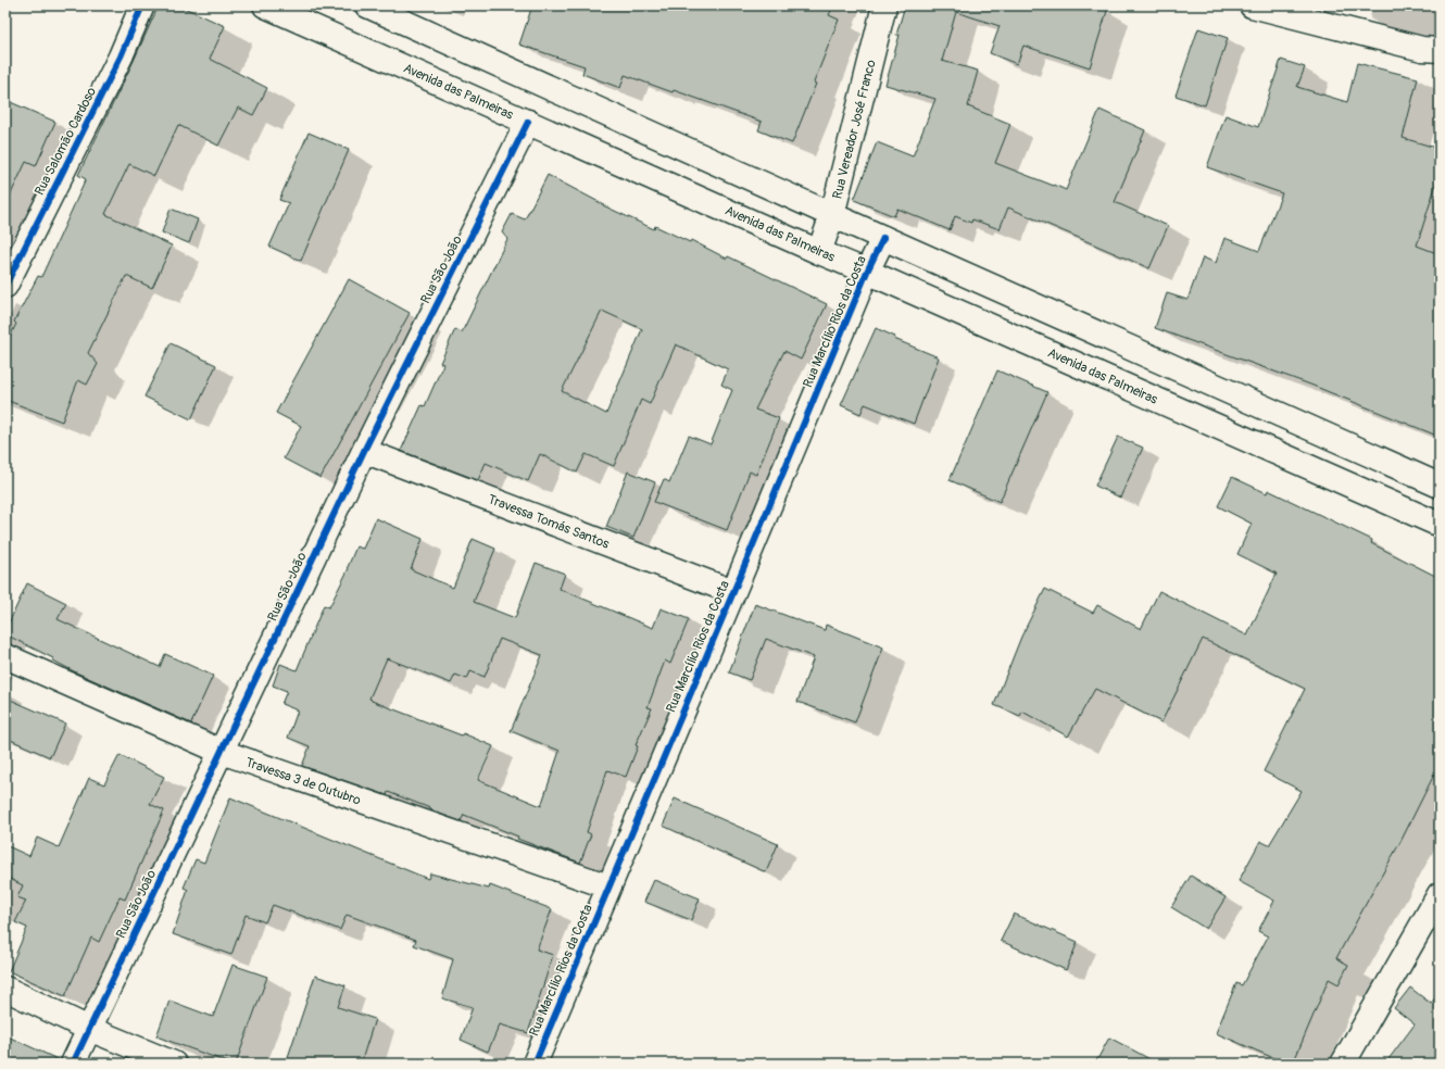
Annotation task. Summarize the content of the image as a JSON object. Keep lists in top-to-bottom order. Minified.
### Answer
{"streets":{"street":["Avenida das Palmeiras","Rua Vereador José Franco","Rua Salomão Cardoso","Rua São João","Rua Marcílio Rios da Costa","Travessa Tomás Santos","Travessa 3 de Outubro"]},"crossings":[["Avenida das Palmeiras","Rua Vereador José Franco"],["Avenida das Palmeiras","Rua São João"],["Avenida das Palmeiras","Rua Marcílio Rios da Costa"],["Rua São João","Travessa Tomás Santos"],["Rua São João","Travessa 3 de Outubro"],["Rua Marcílio Rios da Costa","Travessa Tomás Santos"],["Rua Marcílio Rios da Costa","Travessa 3 de Outubro"]]}
